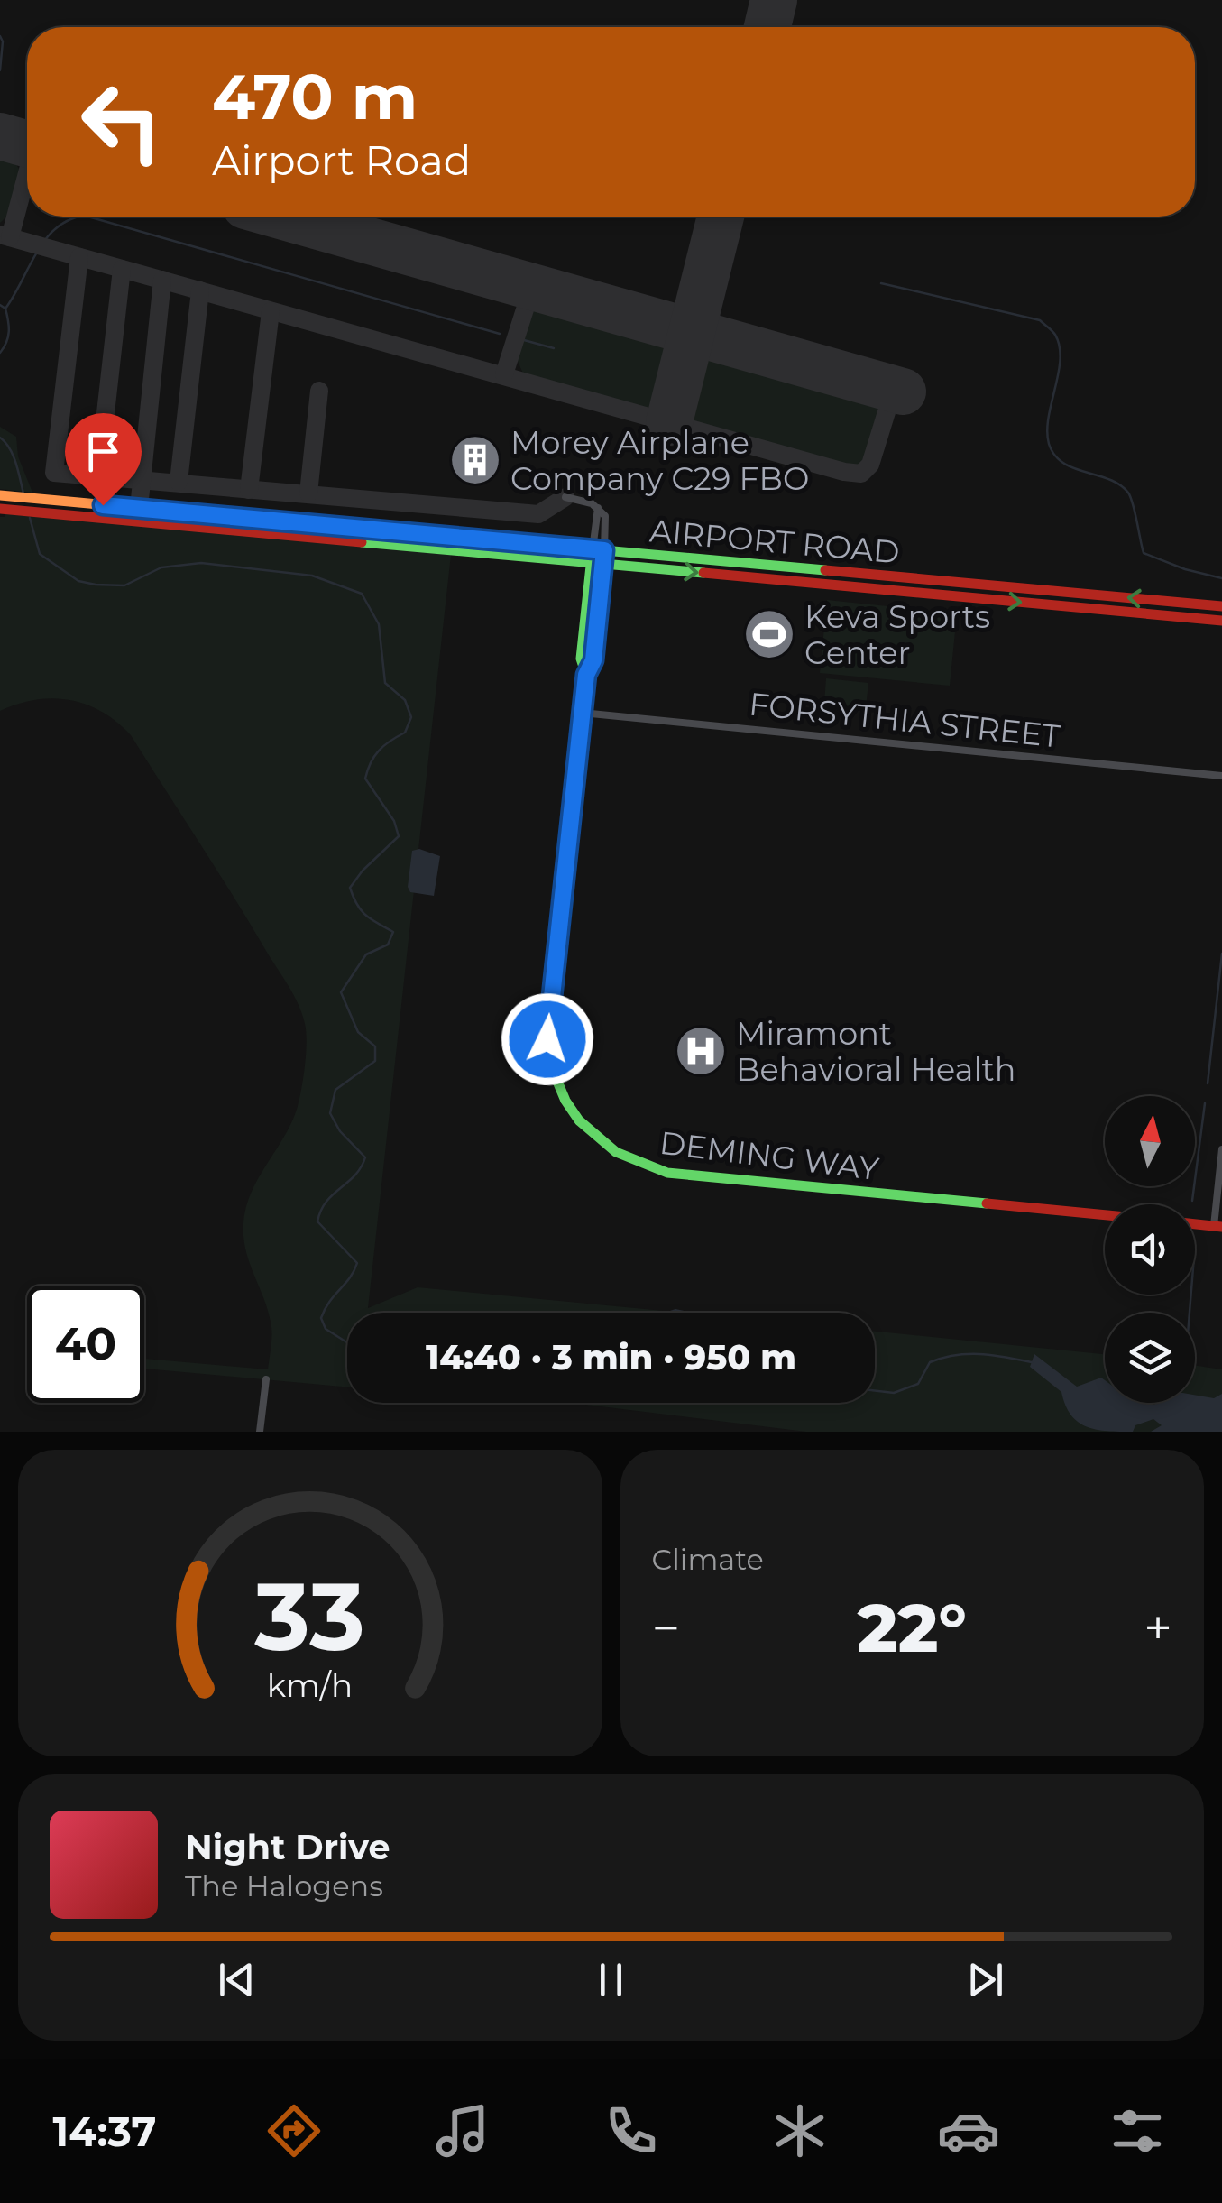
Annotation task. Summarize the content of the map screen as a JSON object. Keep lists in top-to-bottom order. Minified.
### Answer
{"streets":{"street":["AIRPORT ROAD","FORSYTHIA STREET","DEMING WAY"]},"crossings":[["AIRPORT ROAD","DEMING WAY"],["FORSYTHIA STREET","DEMING WAY"]],"places":{"building":["Morey Airplane Company C29 FBO"],"sports":["Keva Sports Center"],"hospital":["Miramont Behavioral Health"]},"north":"top","page":{"turn":["470 m","Airport Road"],"limit":"40","trip":"14:40 · 3 min · 950 m","tile":"Climate","heat":["−","22°","+"],"song":["Night Drive","The Halogens"],"tabs":"14:37","gauge":["33","km/h"]}}
